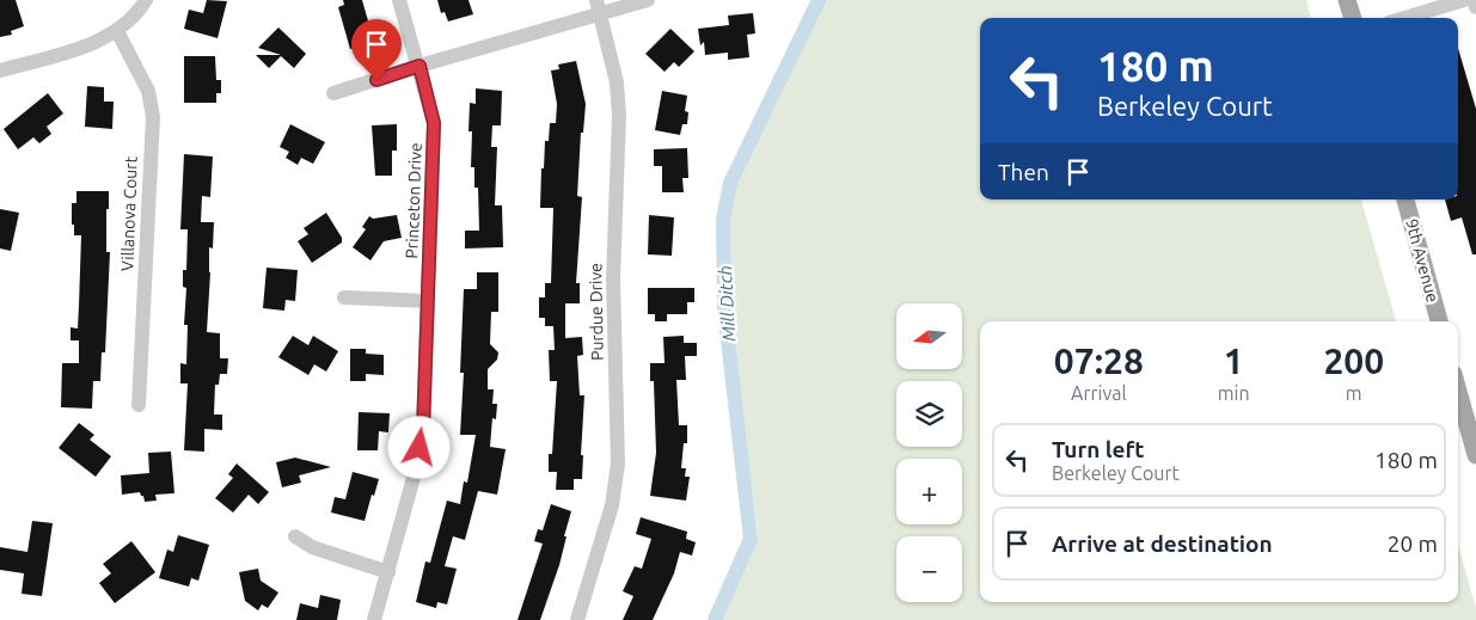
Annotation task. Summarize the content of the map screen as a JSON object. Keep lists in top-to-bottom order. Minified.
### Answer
{"streets":{"main road":["9th Avenue"],"street":["Princeton Drive","Villanova Court","Purdue Drive"]},"water":["Mill Ditch"],"north":"left","page":{"turn":["180 m","Berkeley Court"],"then":"Then","map_buttons":["+","−"],"eta":["07:28","Arrival","1","min","200","m"],"list":[{"name":"Turn left","note":"Berkeley Court","value":"180 m"},{"name":"Arrive at destination","value":"20 m"}]}}
